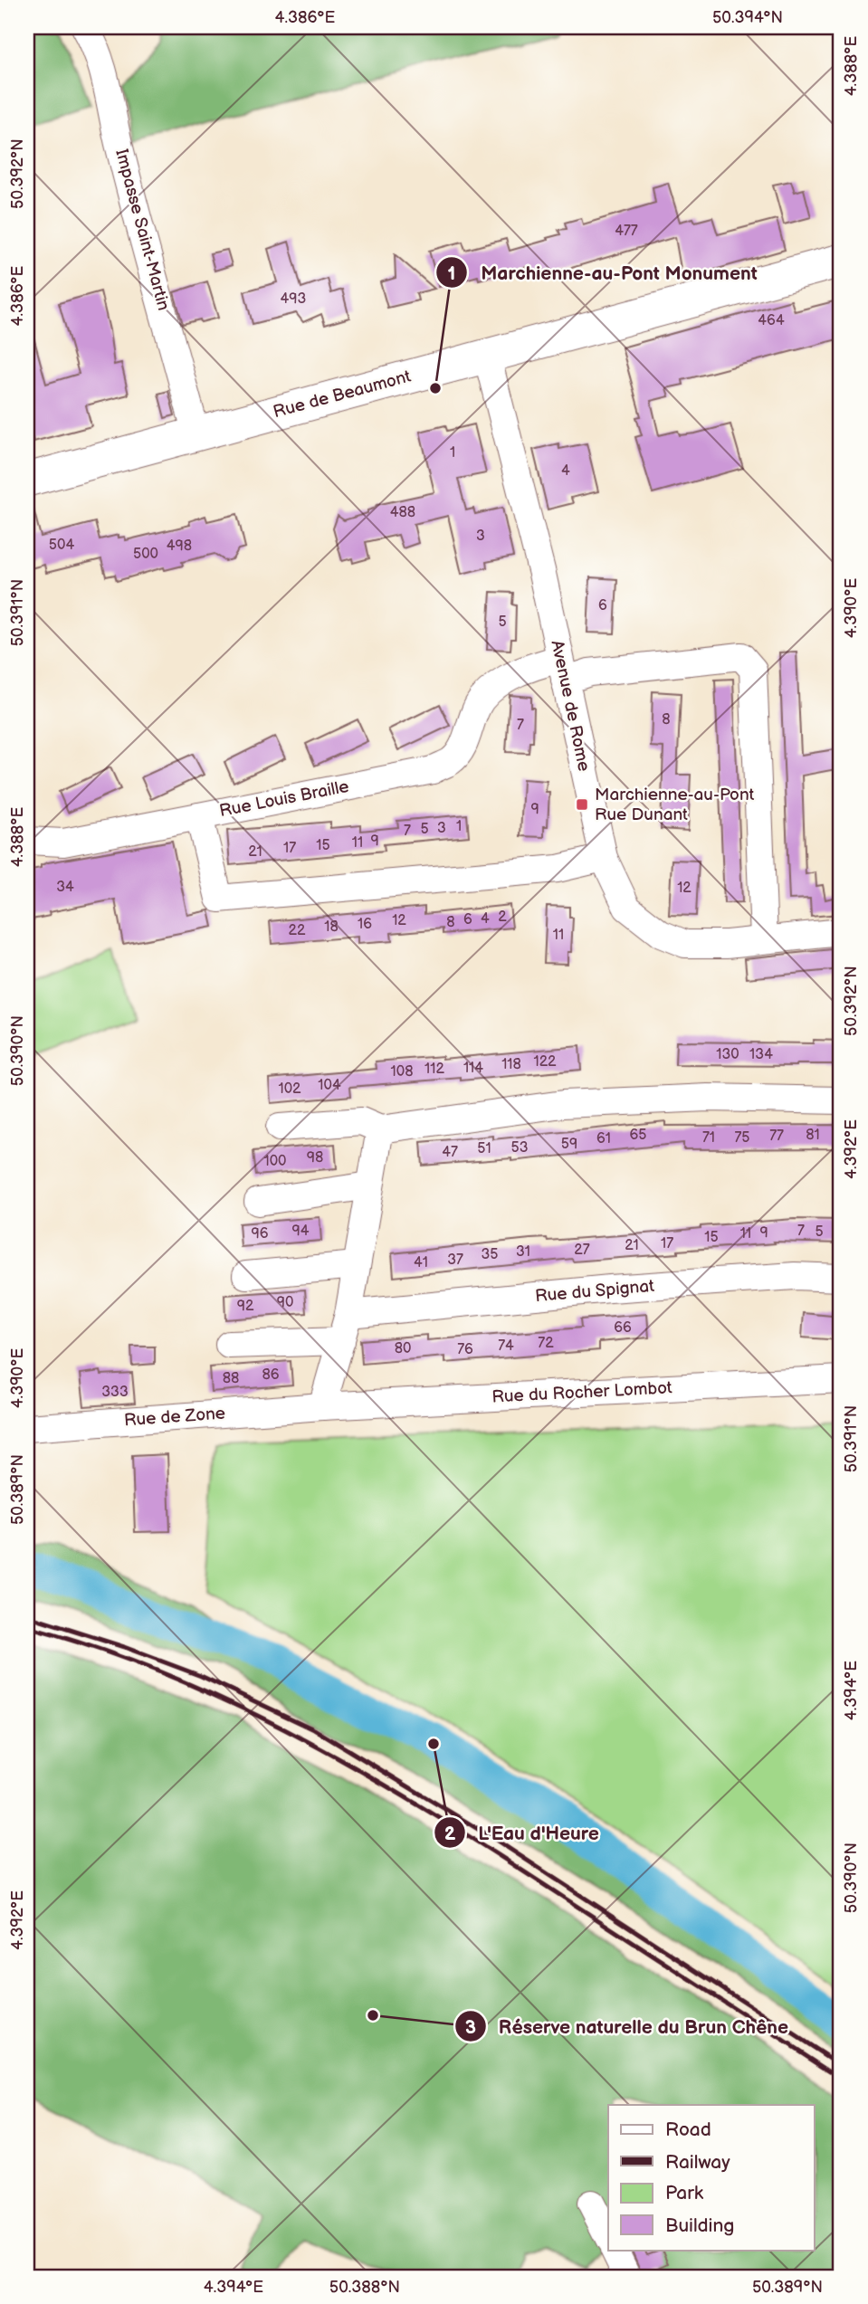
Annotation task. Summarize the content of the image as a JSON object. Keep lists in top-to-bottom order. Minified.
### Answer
{"streets":{"main road":["Rue de Beaumont"],"street":["Impasse Saint-Martin","Avenue de Rome","Rue Louis Braille","Rue du Spignat","Rue du Rocher Lombot","Rue de Zone"]},"crossings":[["Impasse Saint-Martin","Rue de Beaumont"],["Rue de Beaumont","Avenue de Rome"],["Avenue de Rome","Rue Louis Braille"],["Rue du Rocher Lombot","Rue de Zone"]],"places":{"other":["Marchienne-au-Pont Monument","L'Eau d'Heure","Réserve naturelle du Brun Chêne"],"transit":["Marchienne-au-Pont Rue Dunant"]},"house_numbers":["477","493","464","1","4","488","3","504","498","500","6","5","8","7","9","1","3","5","7","9","11","15","17","21","34","12","2","4","6","12","8","16","18","22","11","130","134","122","118","114","112","108","104","102","65","81","77","71","75","61","59","53","51","47","98","100","94","7","5","9","96","11","15","17","21","27","31","35","37","41","90","92","66","72","74","80","76","86","88","333"],"legend":["Road","Railway","Park","Building"],"coordinates":["4.386°E","50.394°N","4.388°E","50.392°N","4.390°E","50.391°N","50.390°N","4.392°E","50.389°N","4.394°E","50.388°N"]}
